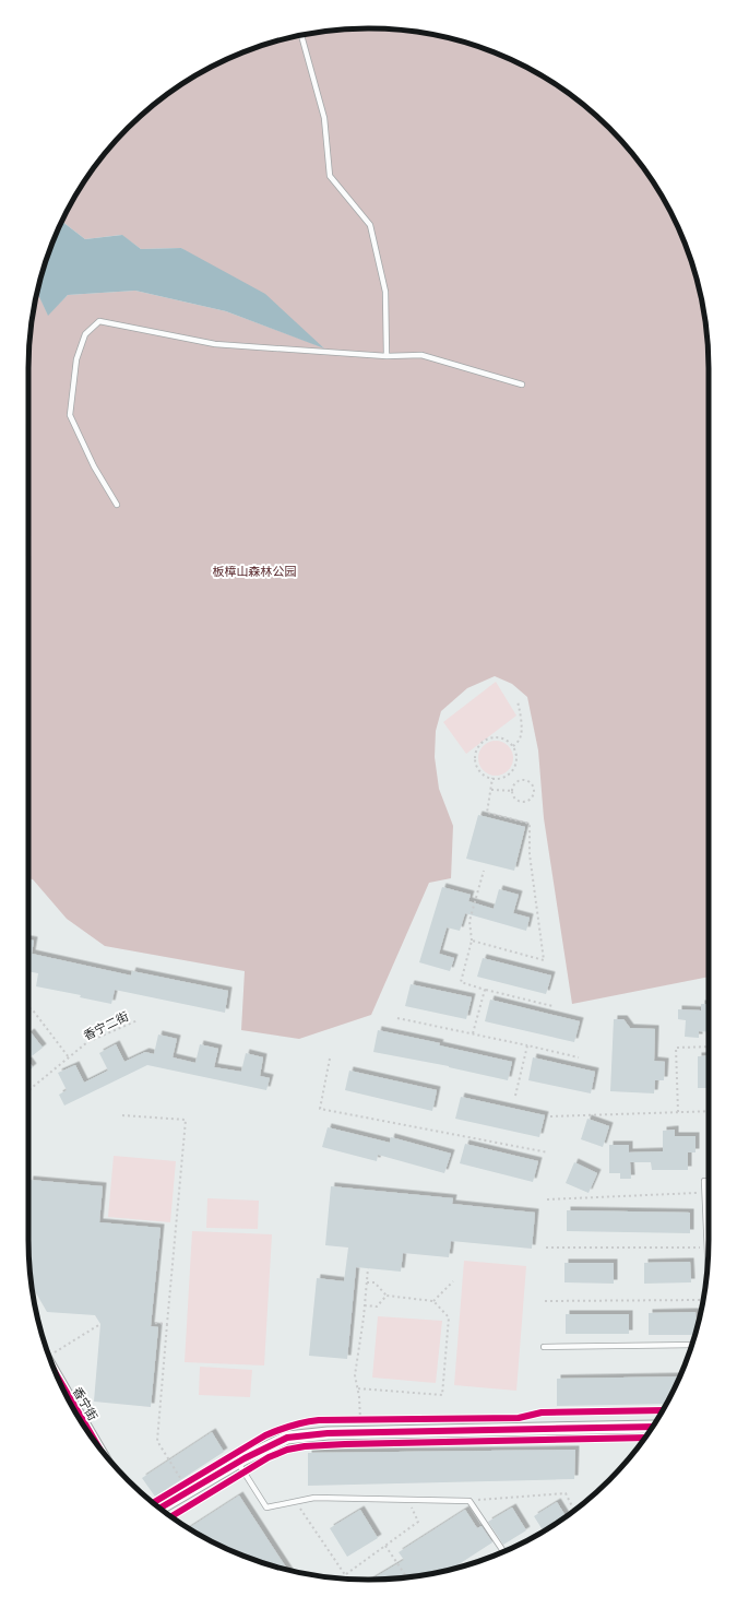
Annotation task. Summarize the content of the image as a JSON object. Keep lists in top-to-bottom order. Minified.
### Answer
{"streets":{"street":["香宁街"],"path":["香宁二街"]},"parks":["板樟山森林公园"]}
